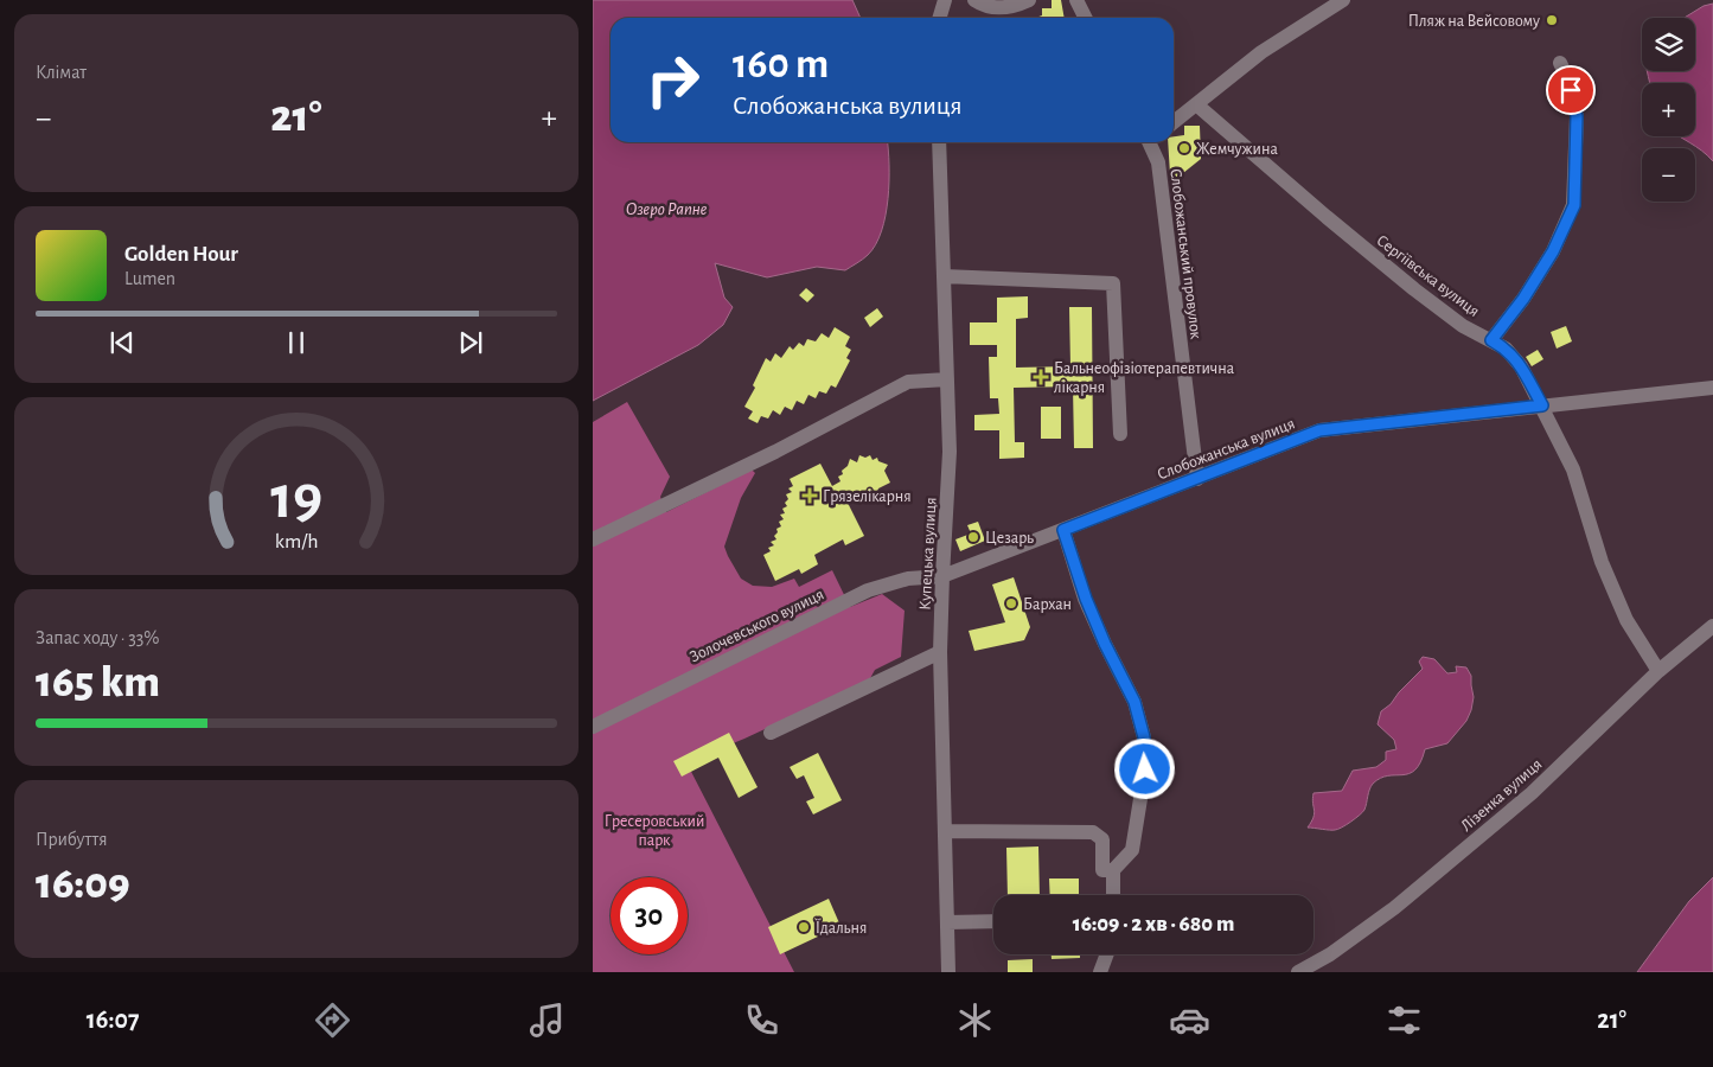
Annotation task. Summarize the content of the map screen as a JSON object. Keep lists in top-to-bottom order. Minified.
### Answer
{"streets":{"street":["Слобожанський провулок","Сергіївська вулиця","Слобожанська вулиця","Купецька вулиця","Золочевського вулиця","Лізенка вулиця"]},"crossings":[["Слобожанський провулок","Слобожанська вулиця"],["Сергіївська вулиця","Слобожанська вулиця"],["Сергіївська вулиця","Лізенка вулиця"],["Слобожанська вулиця","Купецька вулиця"],["Слобожанська вулиця","Золочевського вулиця"],["Купецька вулиця","Золочевського вулиця"]],"water":["Озеро Рапне"],"parks":["Гресеровський парк"],"places":{"other":["Пляж на Вейсовому","Жемчужина","Цезарь","Бархан","Їдальня"],"health":["Бальнеофізіотерапевтична лікарня","Грязелікарня"]},"page":{"tile":["Клімат",["Запас ходу · 33%","165 km"],["Прибуття","16:09"]],"map_buttons":["+","−"],"turn":["160 m","Слобожанська вулиця"],"heat":["−","21°","+"],"song":["Golden Hour","Lumen"],"limit":"30","trip":"16:09 · 2 хв · 680 m","tabs":["16:07","21°"],"gauge":["19","km/h"]}}
